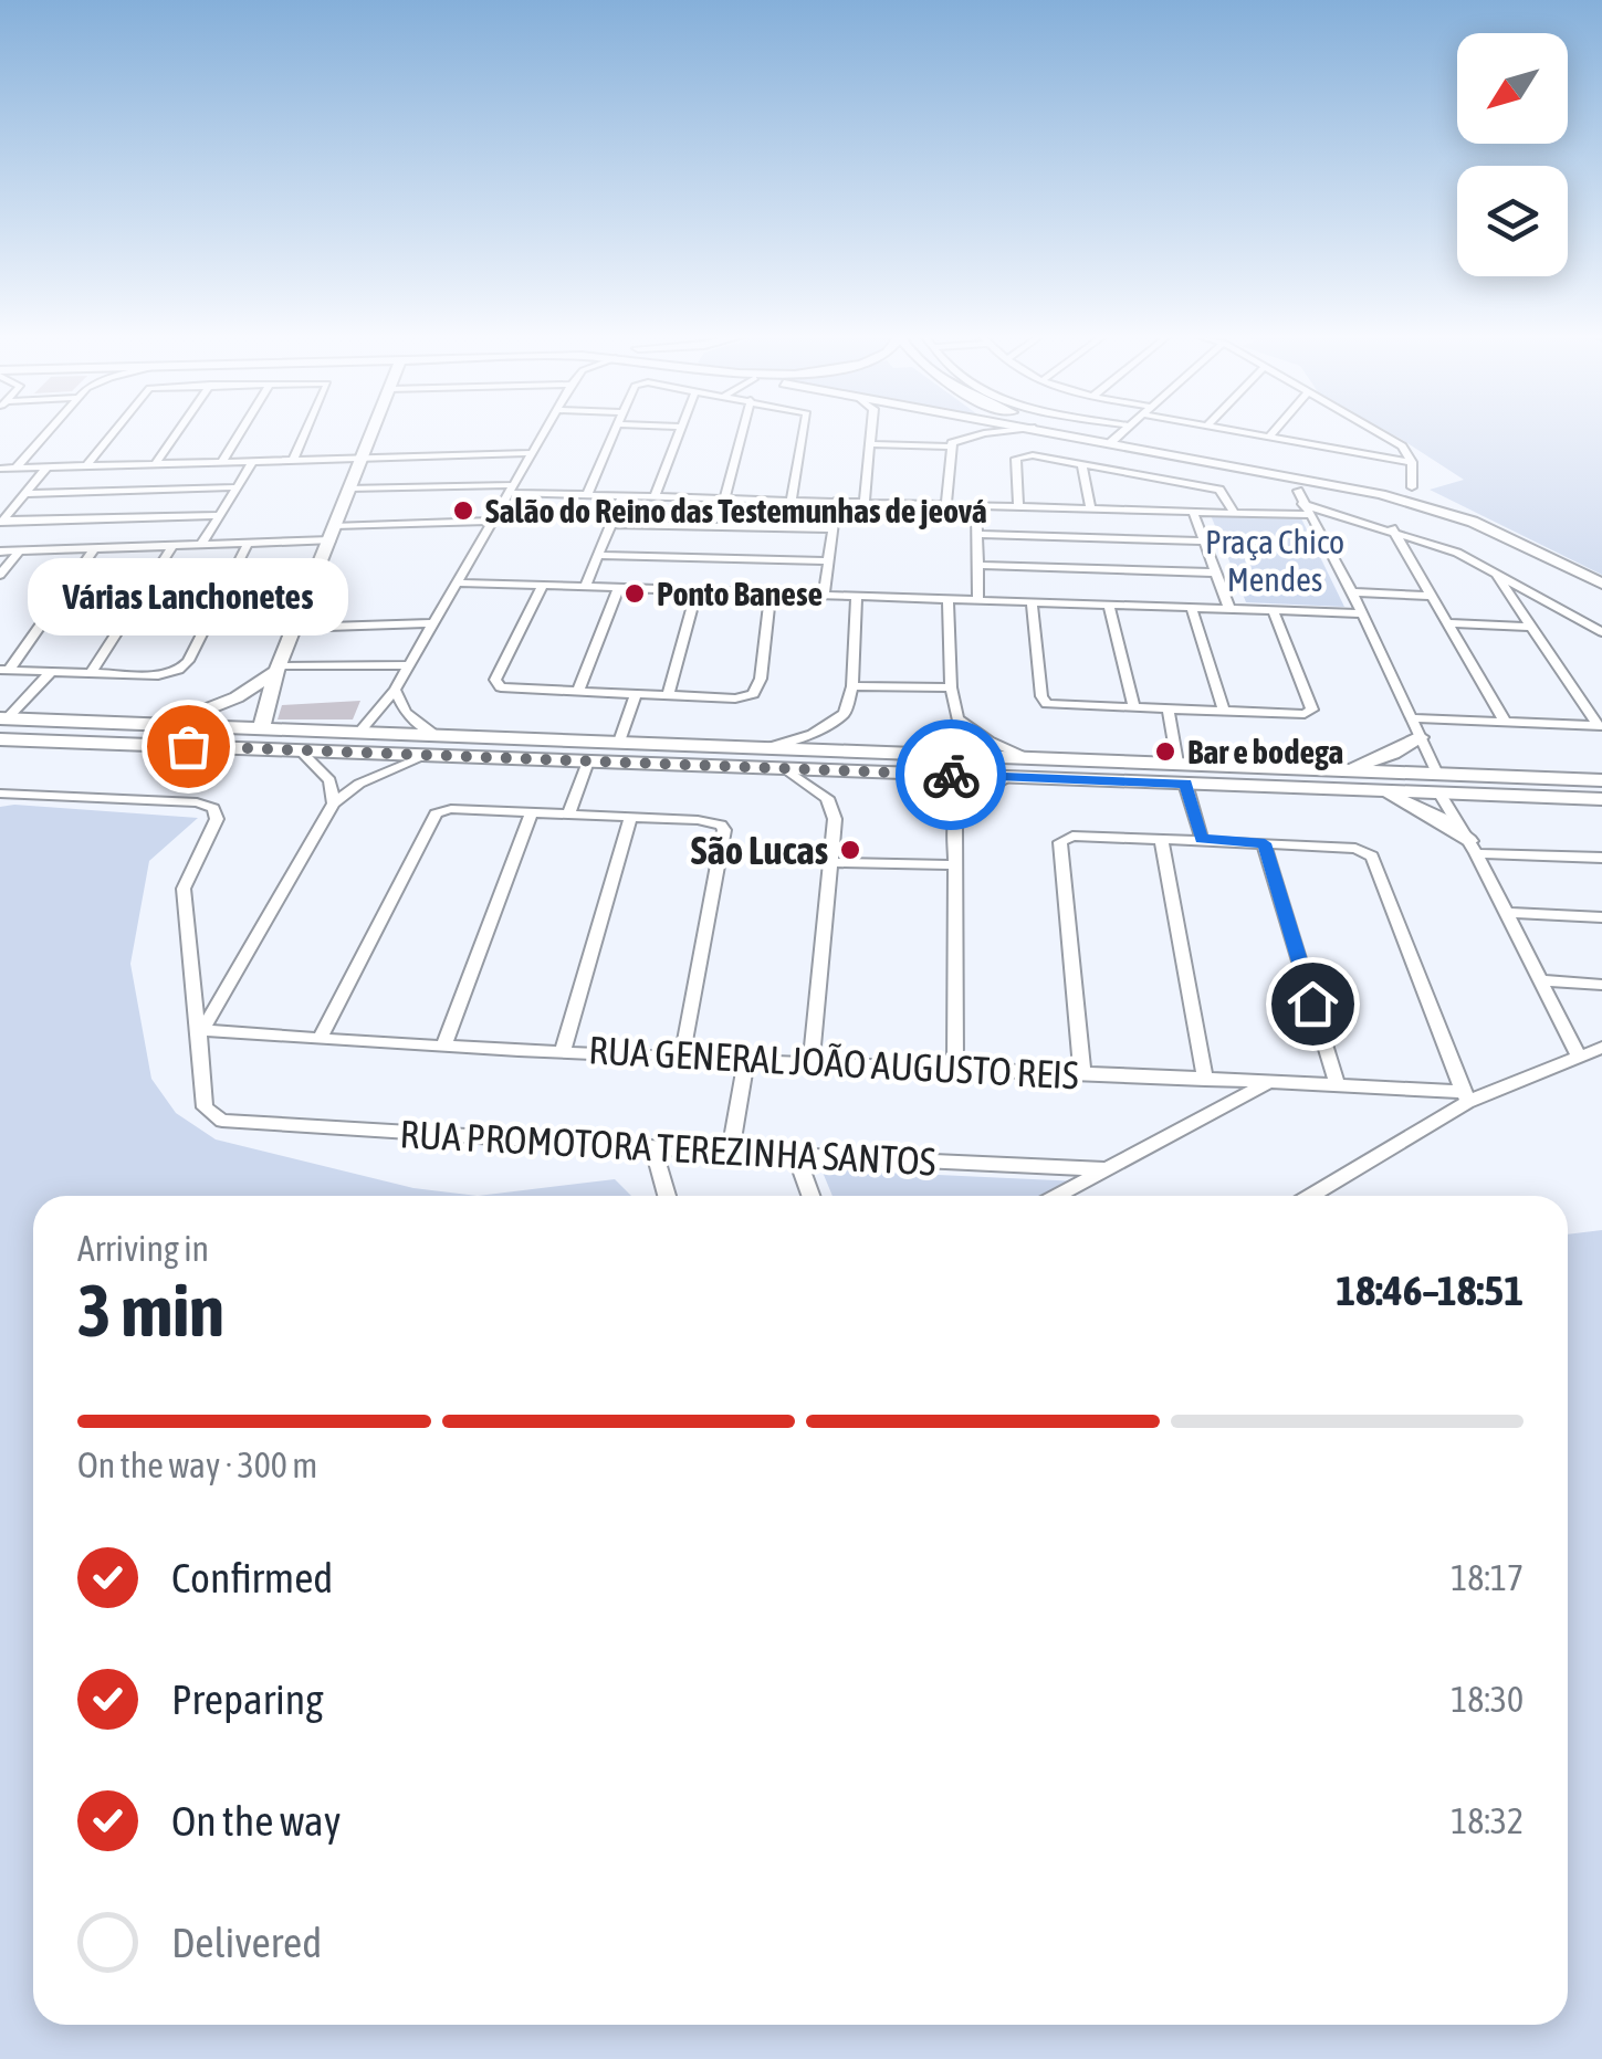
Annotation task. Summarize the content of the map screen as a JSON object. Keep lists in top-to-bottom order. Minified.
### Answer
{"streets":{"street":["RUA GENERAL JOÃO AUGUSTO REIS","RUA PROMOTORA TEREZINHA SANTOS"]},"crossings":[["RUA GENERAL JOÃO AUGUSTO REIS","RUA PROMOTORA TEREZINHA SANTOS"]],"parks":["Praça Chico Mendes"],"places":["Salão do Reino das Testemunhas de jeová","Ponto Banese","Várias Lanchonetes","Bar e bodega","São Lucas"],"north":"bottom left","page":{"bubble":"Várias Lanchonetes","heading":["3 min","Arriving in","18:46–18:51"],"bar":"On the way · 300 m","list":[["Confirmed","18:17"],["Preparing","18:30"],["On the way","18:32"],"Delivered"]}}
